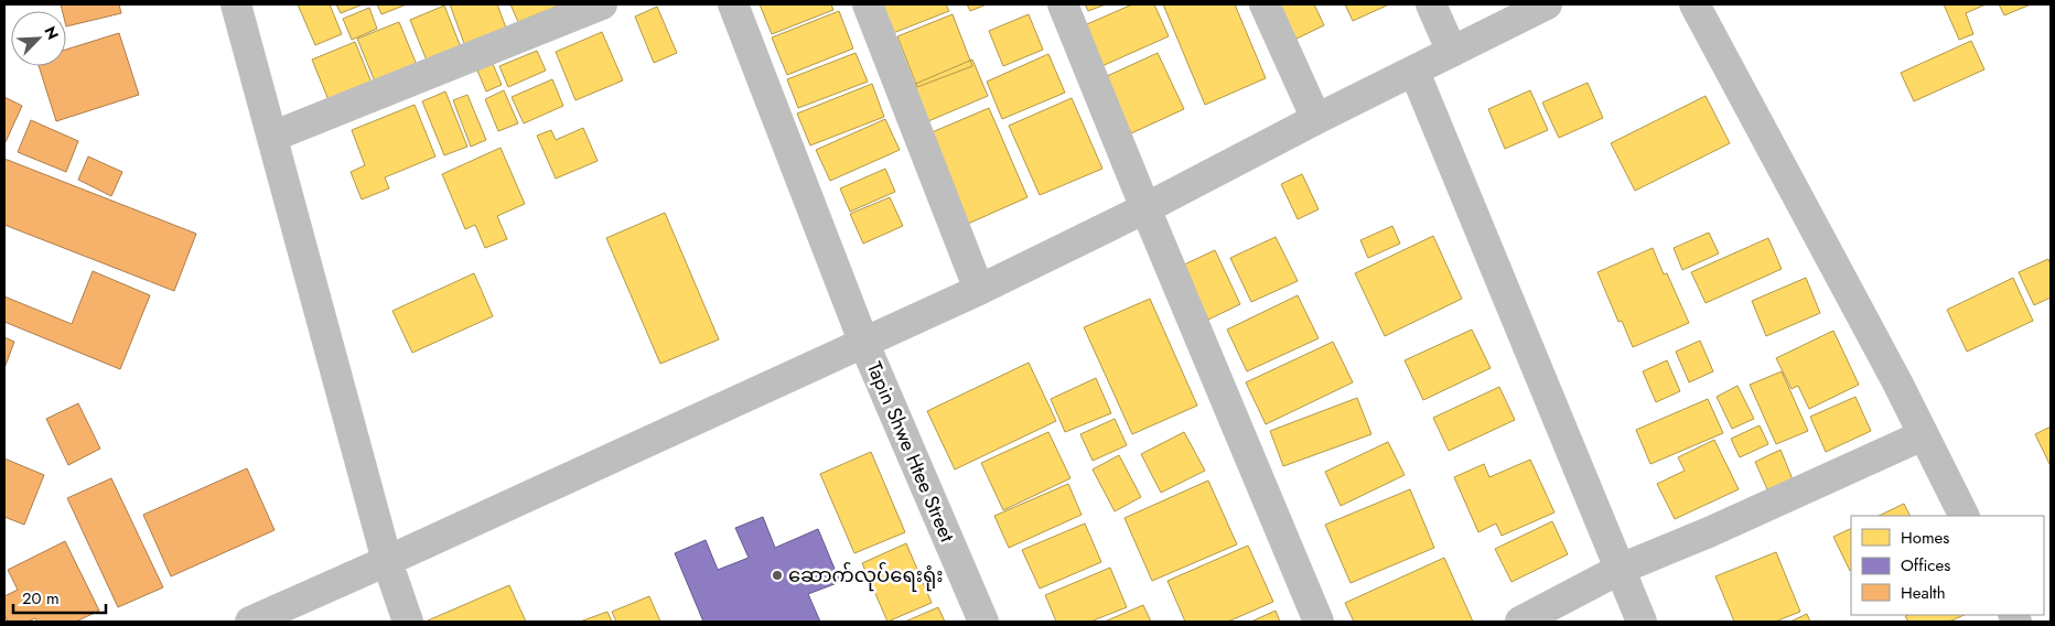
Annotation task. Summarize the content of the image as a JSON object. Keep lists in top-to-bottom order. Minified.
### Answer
{"streets":{"street":["Tapin Shwe Htee Street"]},"places":["ဆောက်လုပ်ရေးရုံး"],"legend":["Homes","Offices","Health"],"scale_bar":"20 m","north":"top right"}
